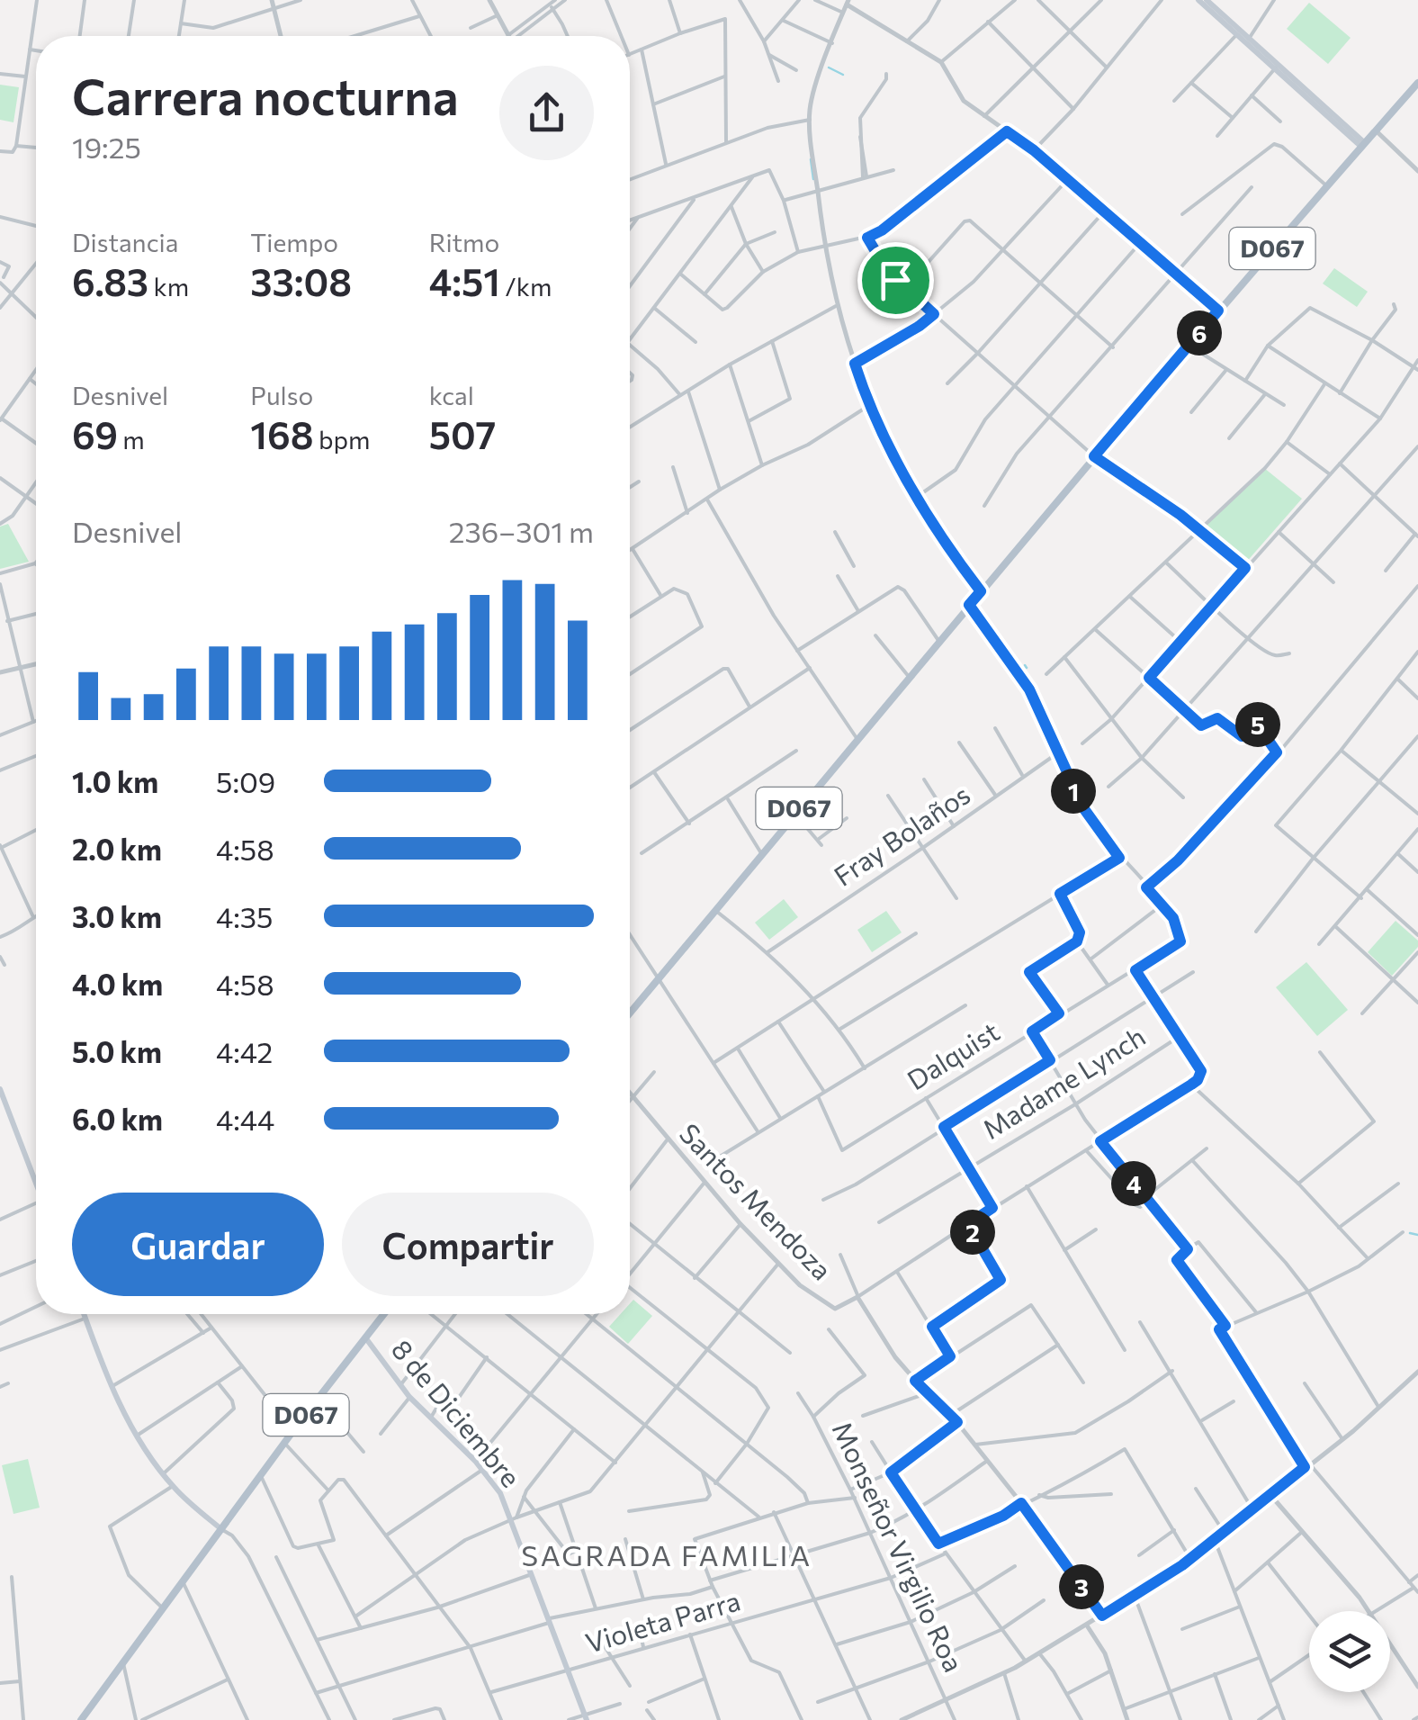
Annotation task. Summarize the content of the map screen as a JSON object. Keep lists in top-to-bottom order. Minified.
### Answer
{"streets":{"main road":["D067","8 de Diciembre"],"street":["Fray Bolaños","Dalquist","Madame Lynch","Santos Mendoza","Monseñor Virgilio Roa","Violeta Parra"]},"crossings":[["D067","8 de Diciembre"],["8 de Diciembre","Violeta Parra"],["Monseñor Virgilio Roa","Violeta Parra"]],"districts":["SAGRADA FAMILIA"],"page":{"heading":["Carrera nocturna","19:25"],"stats":[["Distancia","6.83 km"],["Tiempo","33:08"],["Ritmo","4:51 /km"],["Desnivel","69 m"],["Pulso","168 bpm"],["kcal","507"]],"pins":["6","5","1","4","2","3"],"chart":["Desnivel","236–301 m"],"list":[{"name":"1.0 km","note":"5:09"},{"name":"2.0 km","note":"4:58"},{"name":"3.0 km","note":"4:35"},{"name":"4.0 km","note":"4:58"},{"name":"5.0 km","note":"4:42"},{"name":"6.0 km","note":"4:44"}],"buttons":["Guardar","Compartir"]}}
